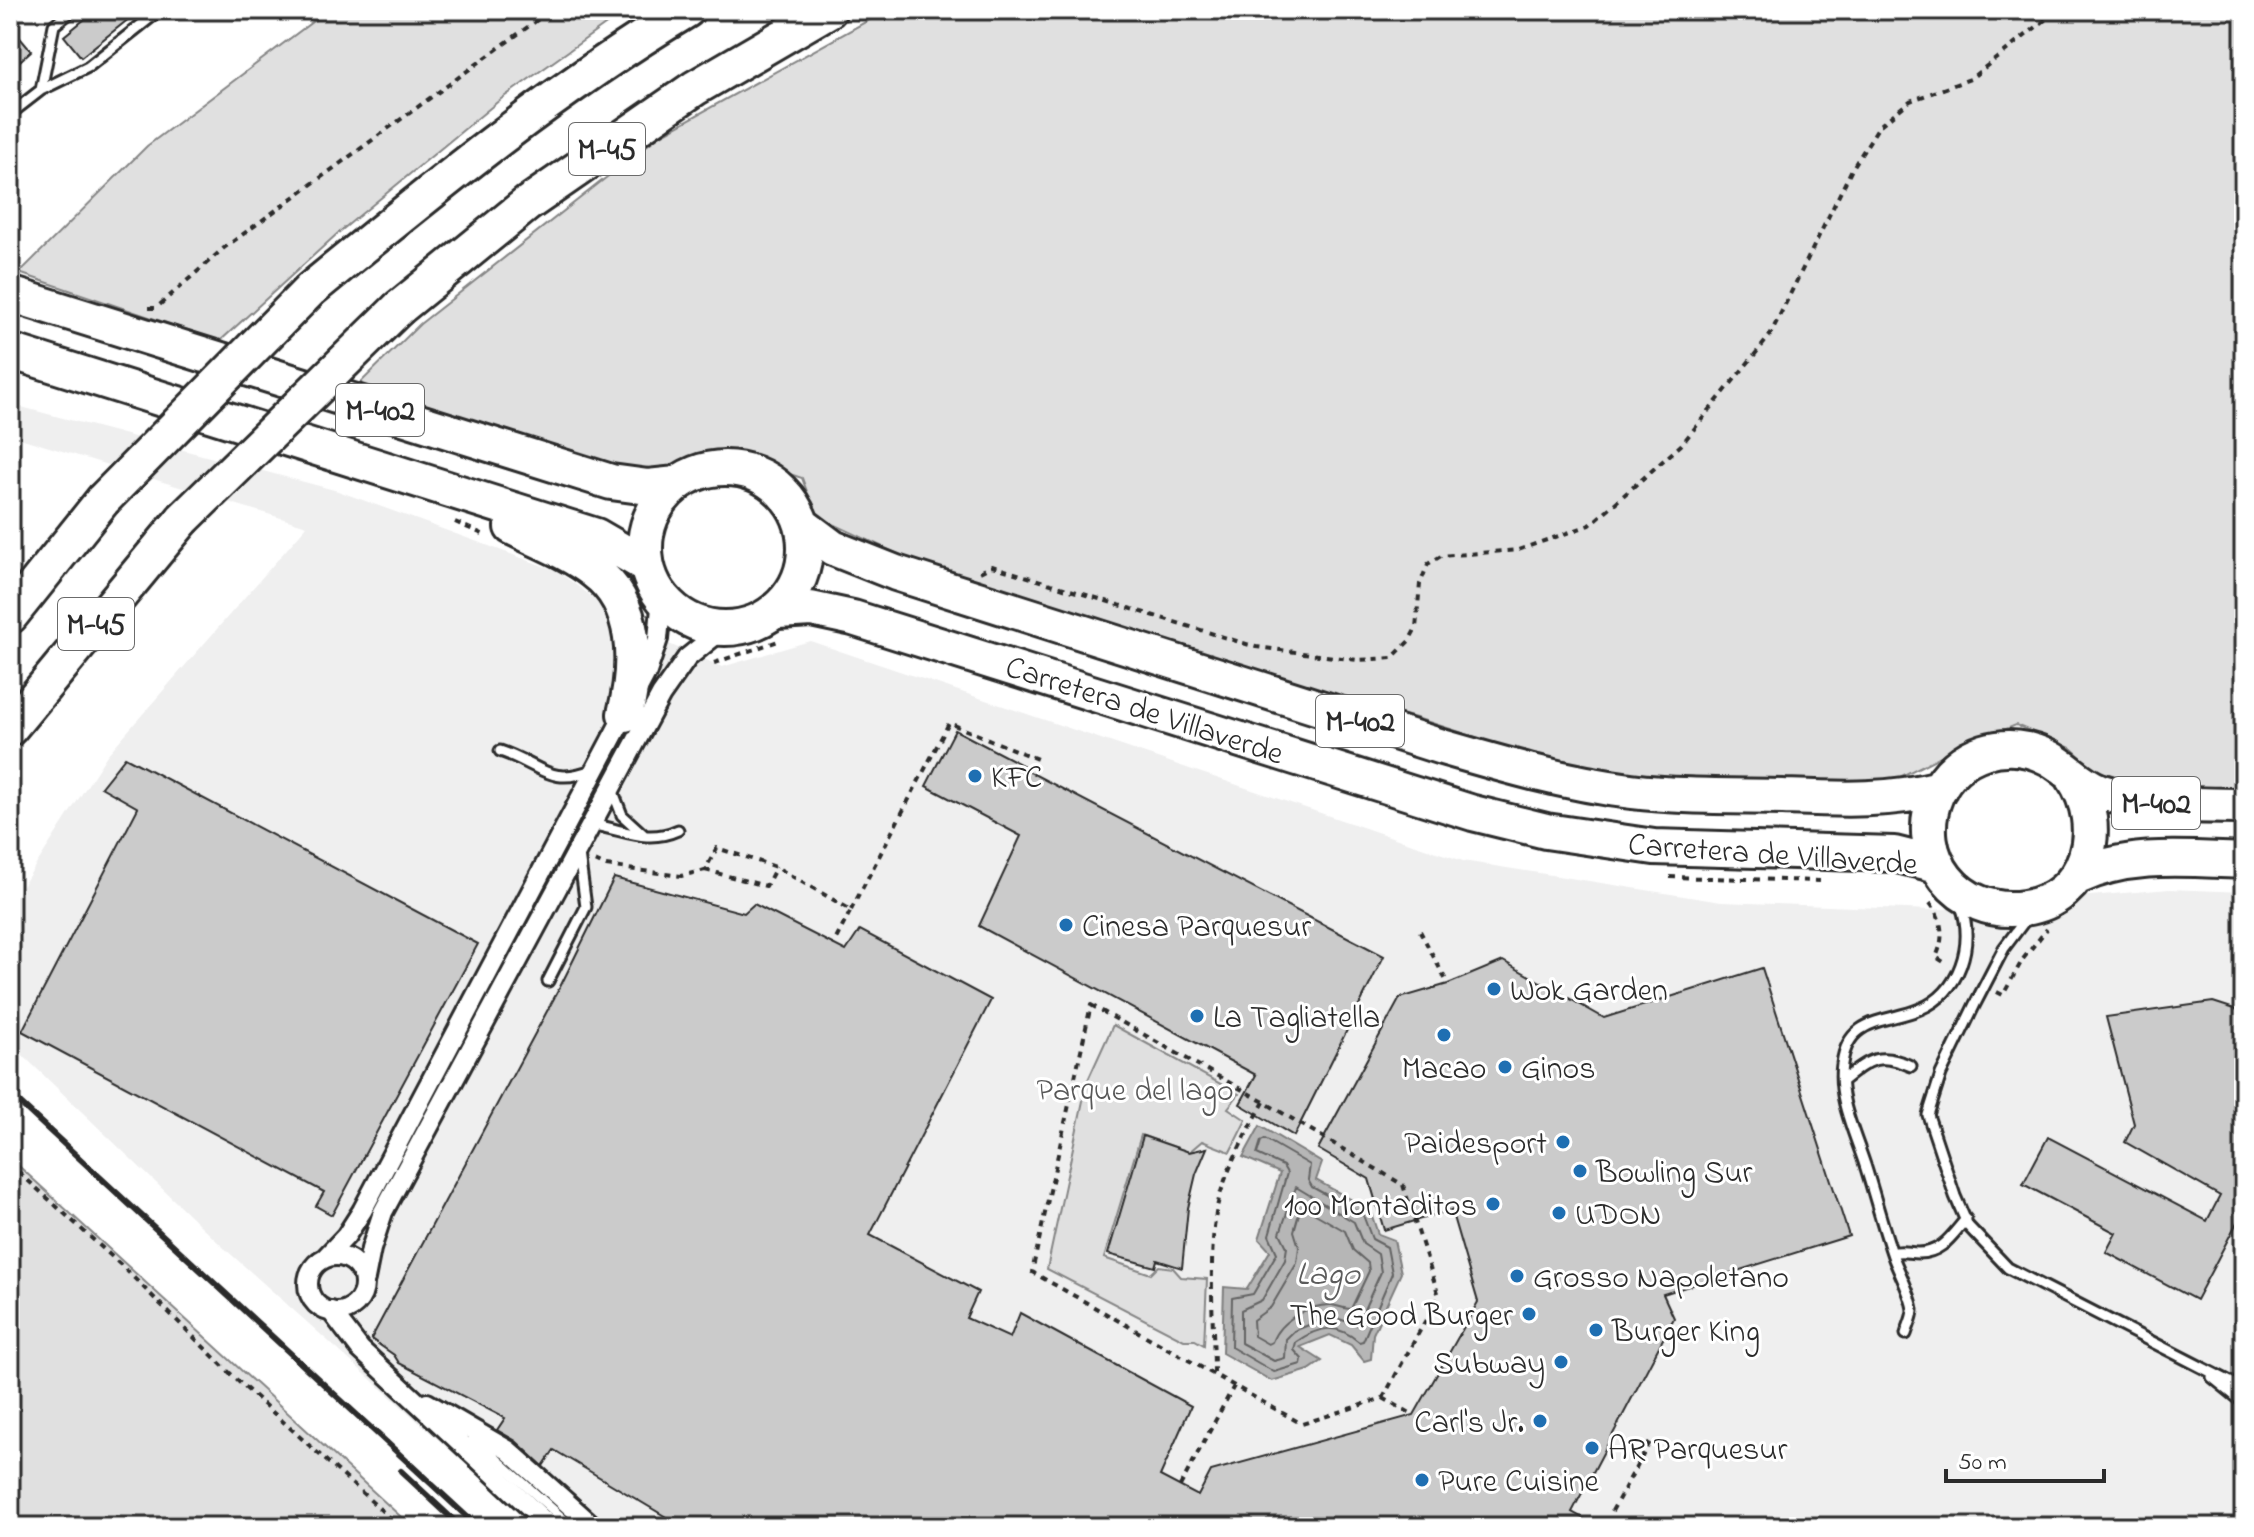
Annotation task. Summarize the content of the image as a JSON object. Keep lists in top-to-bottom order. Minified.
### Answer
{"streets":{"highway":["M-45","M-402","Carretera de Villaverde"]},"crossings":[["M-402","Carretera de Villaverde"]],"water":["Lago"],"parks":["Parque del lago"],"places":["KFC","Cinesa Parquesur","Wok Garden","La Tagliatella","Macao","Ginos","Paidesport","Bowling Sur","100 Montaditos","UDON","Grosso Napoletano","The Good Burger","Burger King","Subway","Carl's Jr.","AR Parquesur","Pure Cuisine"],"scale_bar":"50 m"}
